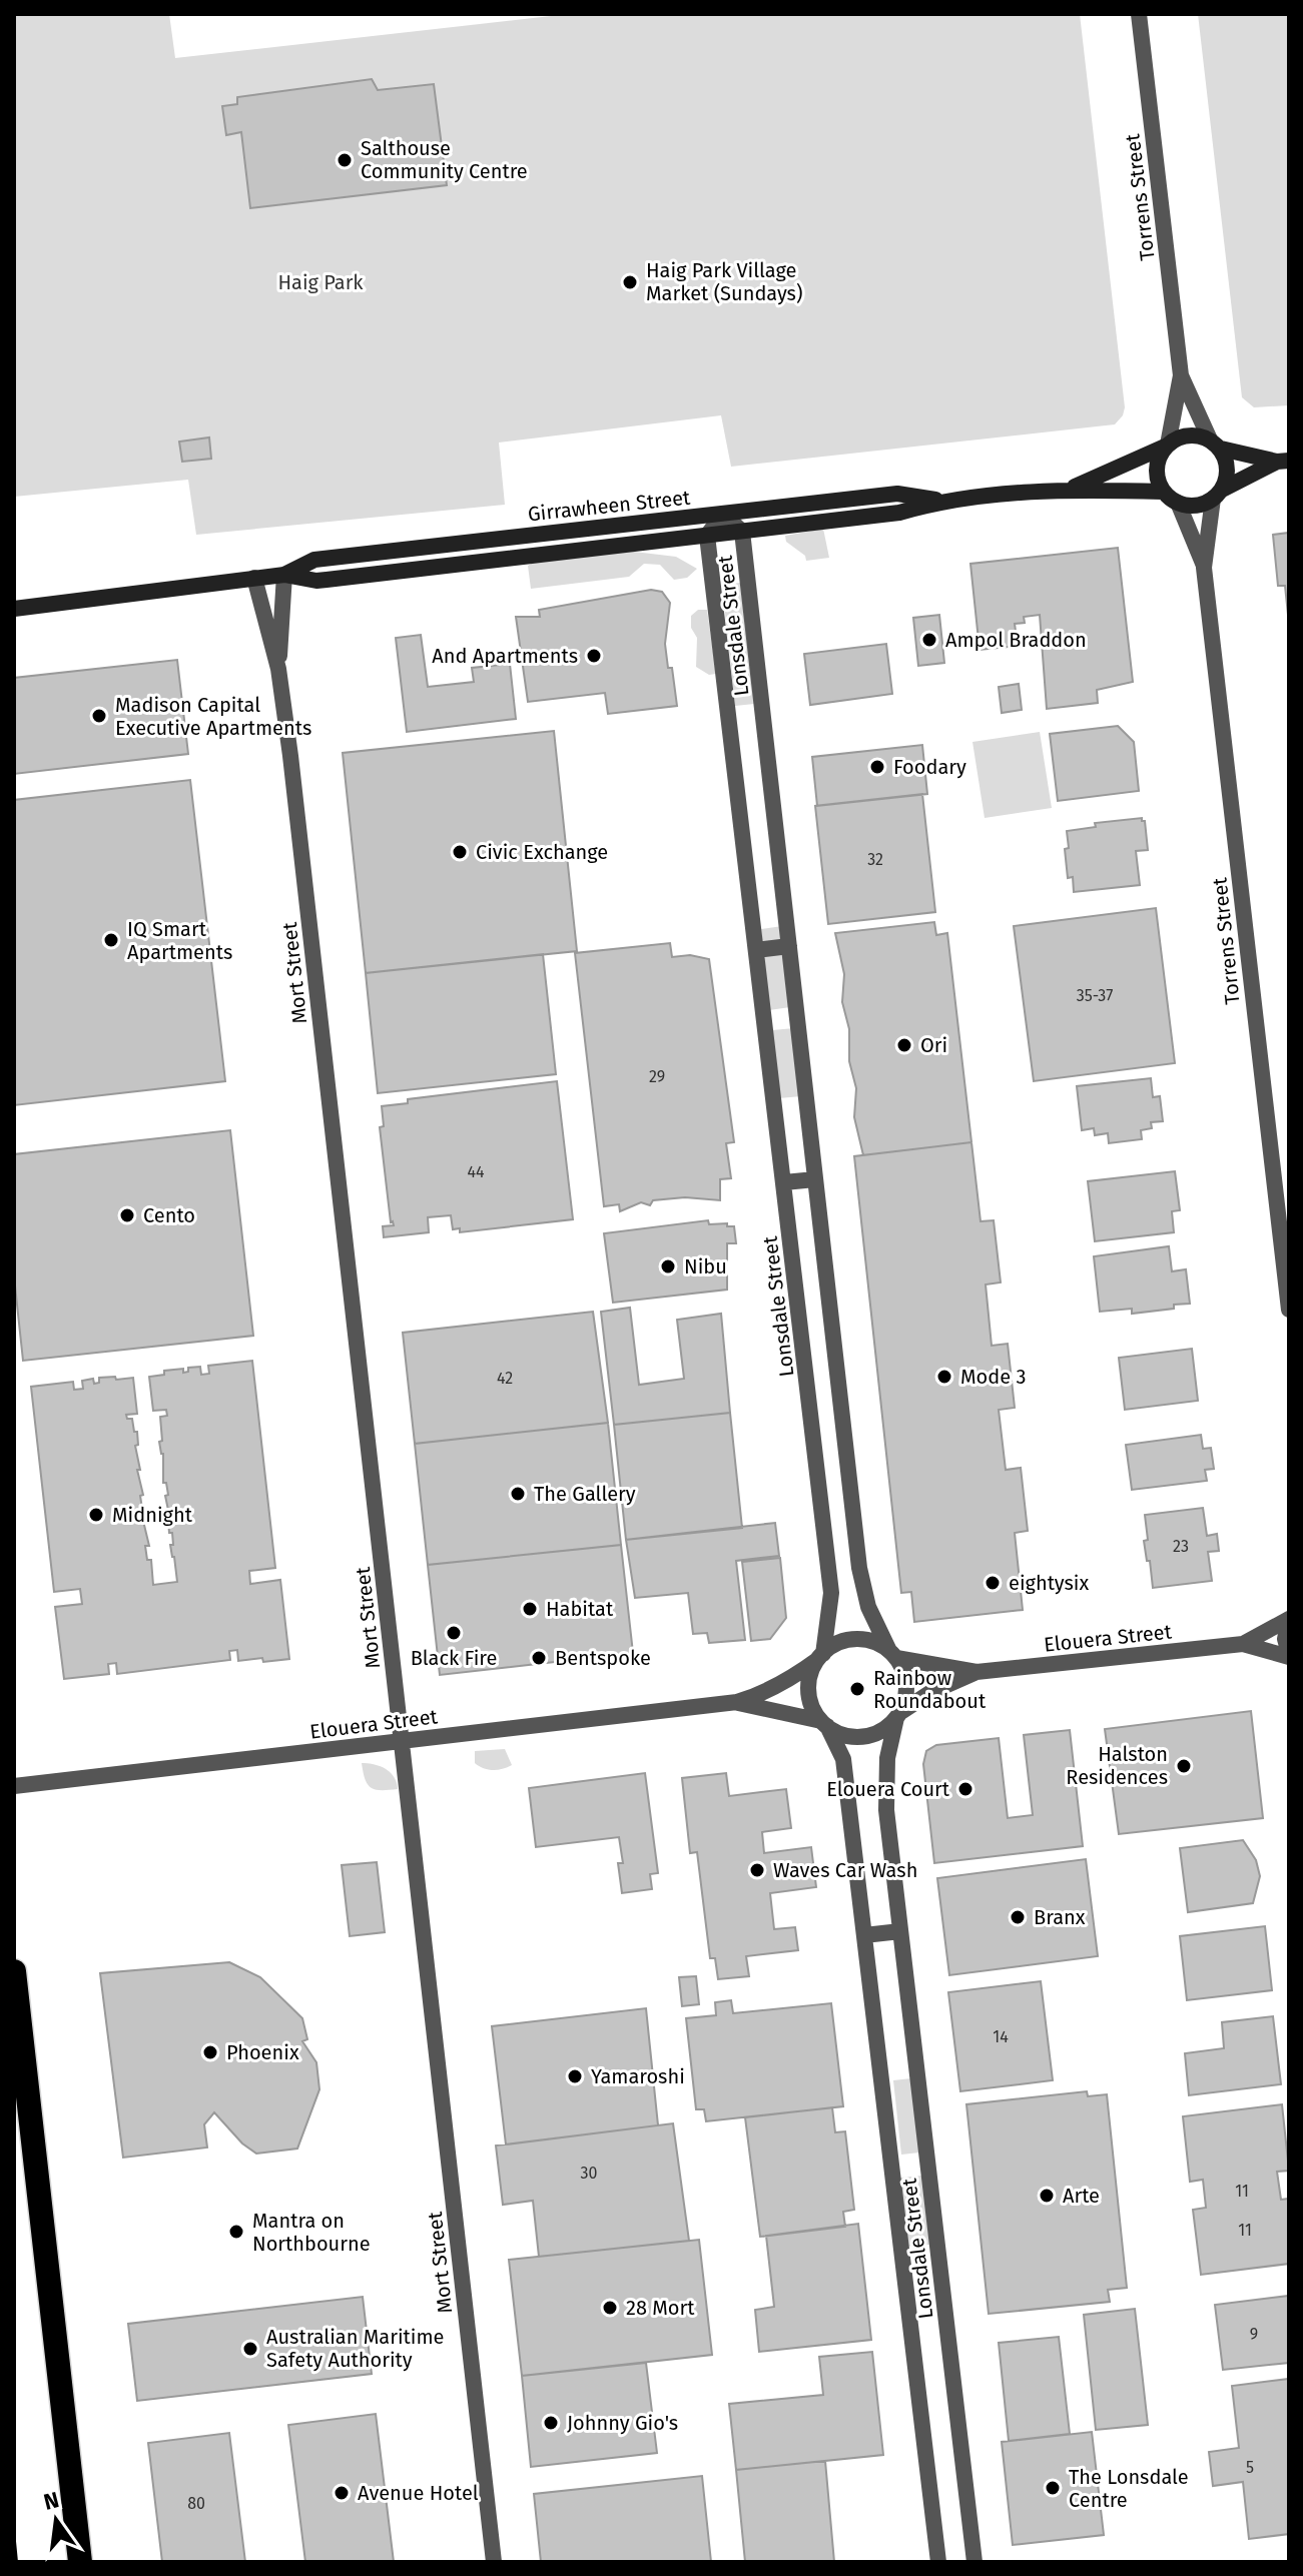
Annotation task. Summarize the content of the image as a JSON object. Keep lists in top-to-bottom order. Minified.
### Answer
{"streets":{"street":["Torrens Street","Girrawheen Street","Lonsdale Street","Mort Street","Elouera Street"]},"crossings":[["Torrens Street","Girrawheen Street"],["Girrawheen Street","Lonsdale Street"],["Girrawheen Street","Mort Street"],["Lonsdale Street","Elouera Street"],["Mort Street","Elouera Street"]],"parks":["Haig Park"],"places":["Salthouse Community Centre","Haig Park Village Market (Sundays)","Ampol Braddon","And Apartments","Madison Capital Executive Apartments","Foodary","Civic Exchange","IQ Smart Apartments","Ori","Cento","Nibu","Mode 3","The Gallery","Midnight","eightysix","Habitat","Black Fire","Bentspoke","Rainbow Roundabout","Halston Residences","Elouera Court","Waves Car Wash","Branx","Phoenix","Yamaroshi","Arte","Mantra on Northbourne","28 Mort","Australian Maritime Safety Authority","Johnny Gio's","The Lonsdale Centre","Avenue Hotel"],"house_numbers":["32","35-37","29","44","42","23","14","30","11","11","9","5","80"],"north":"top"}
